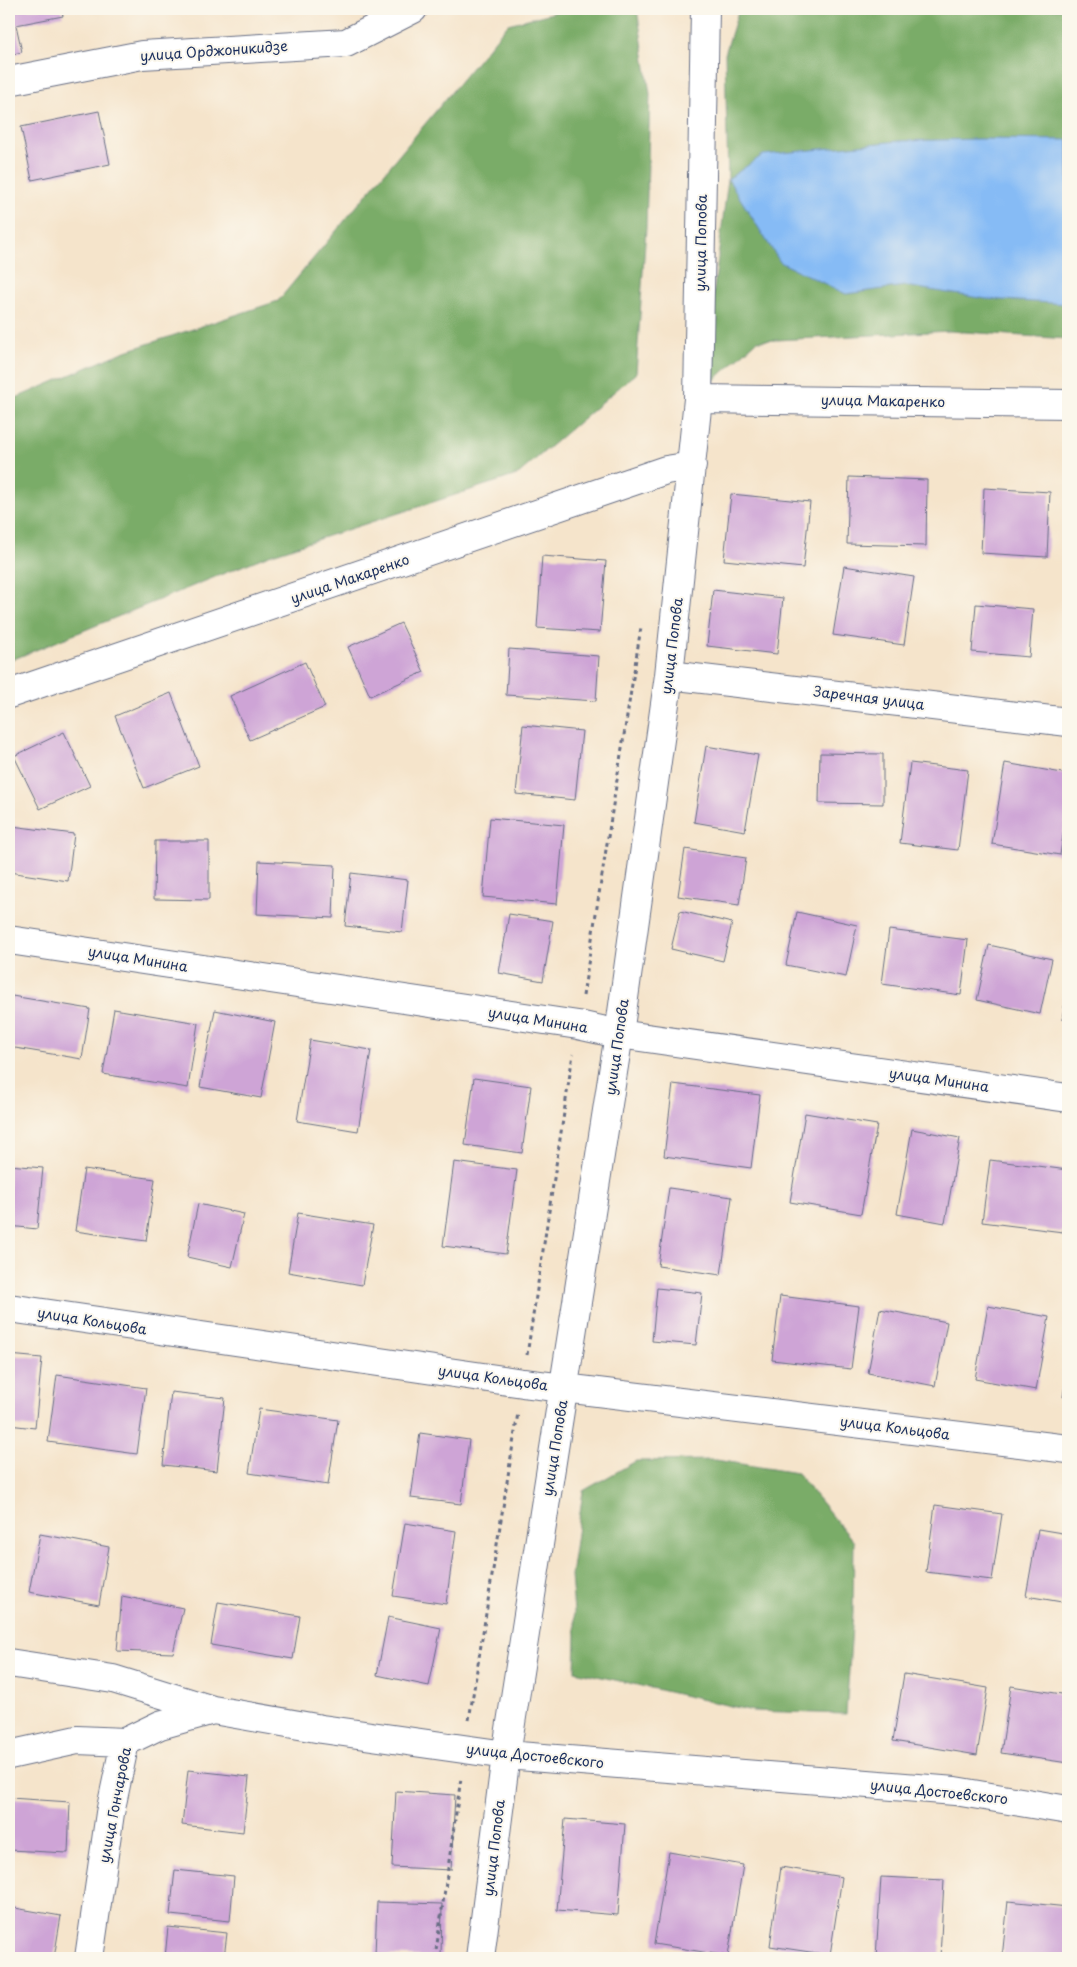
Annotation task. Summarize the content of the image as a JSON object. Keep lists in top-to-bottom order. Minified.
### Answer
{"streets":{"street":["улица Орджоникидзе","улица Попова","улица Макаренко","Заречная улица","улица Минина","улица Кольцова","улица Достоевского","улица Гончарова"]},"crossings":[["улица Попова","улица Макаренко"],["улица Попова","Заречная улица"],["улица Попова","улица Минина"],["улица Попова","улица Кольцова"],["улица Попова","улица Достоевского"],["улица Достоевского","улица Гончарова"]]}
